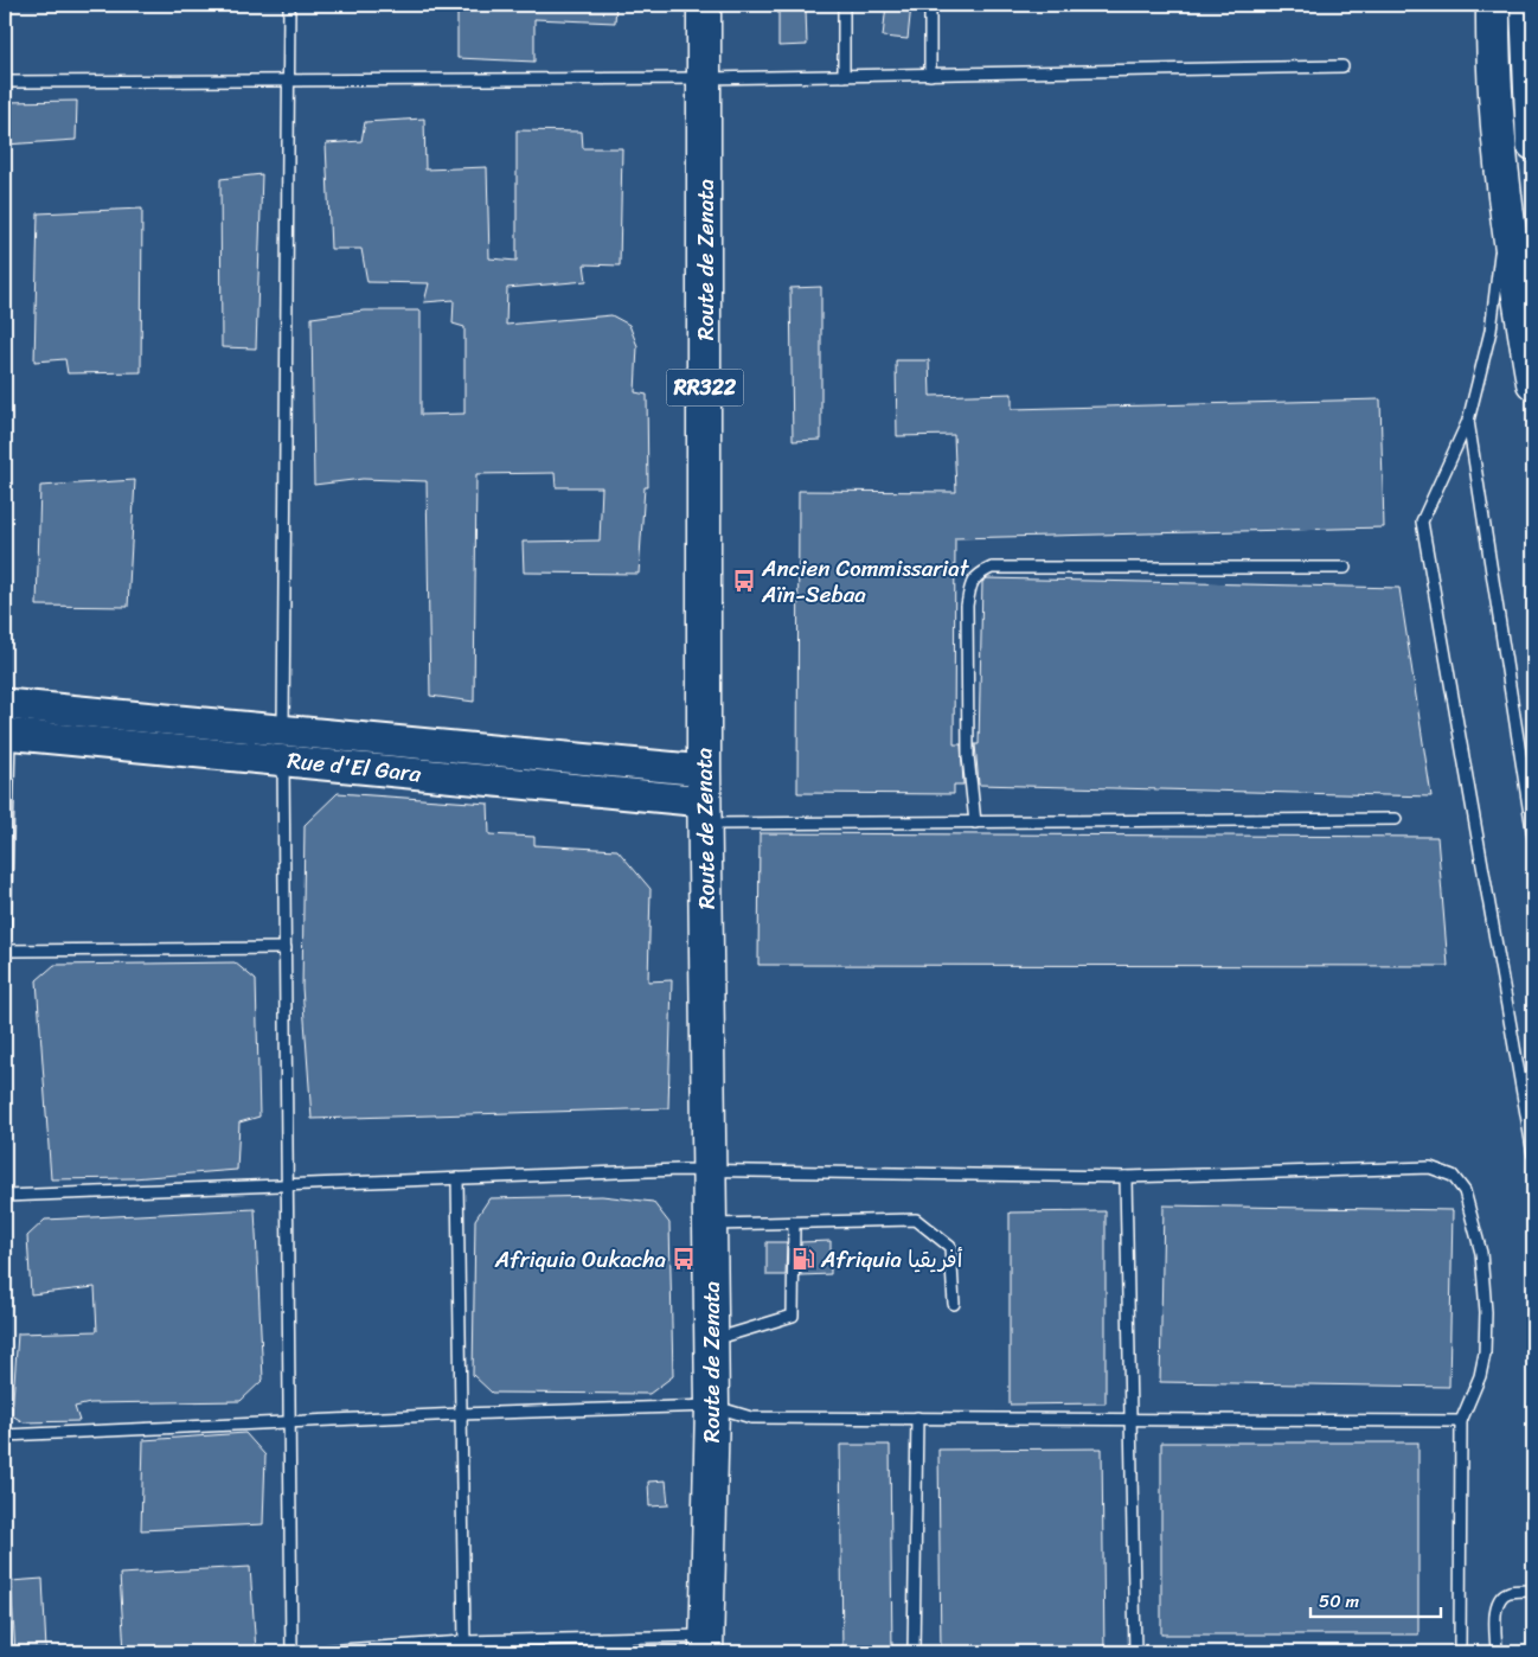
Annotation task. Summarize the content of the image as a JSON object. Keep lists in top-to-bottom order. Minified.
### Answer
{"streets":{"main road":["Route de Zenata","RR322"],"street":["Rue d'El Gara"]},"crossings":[["Route de Zenata","Rue d'El Gara"]],"places":{"bus stop":["Ancien Commissariat Aïn-Sebaa","Afriquia Oukacha"],"fuel station":["Afriquia أفريقيا"]},"scale_bar":"50 m"}
